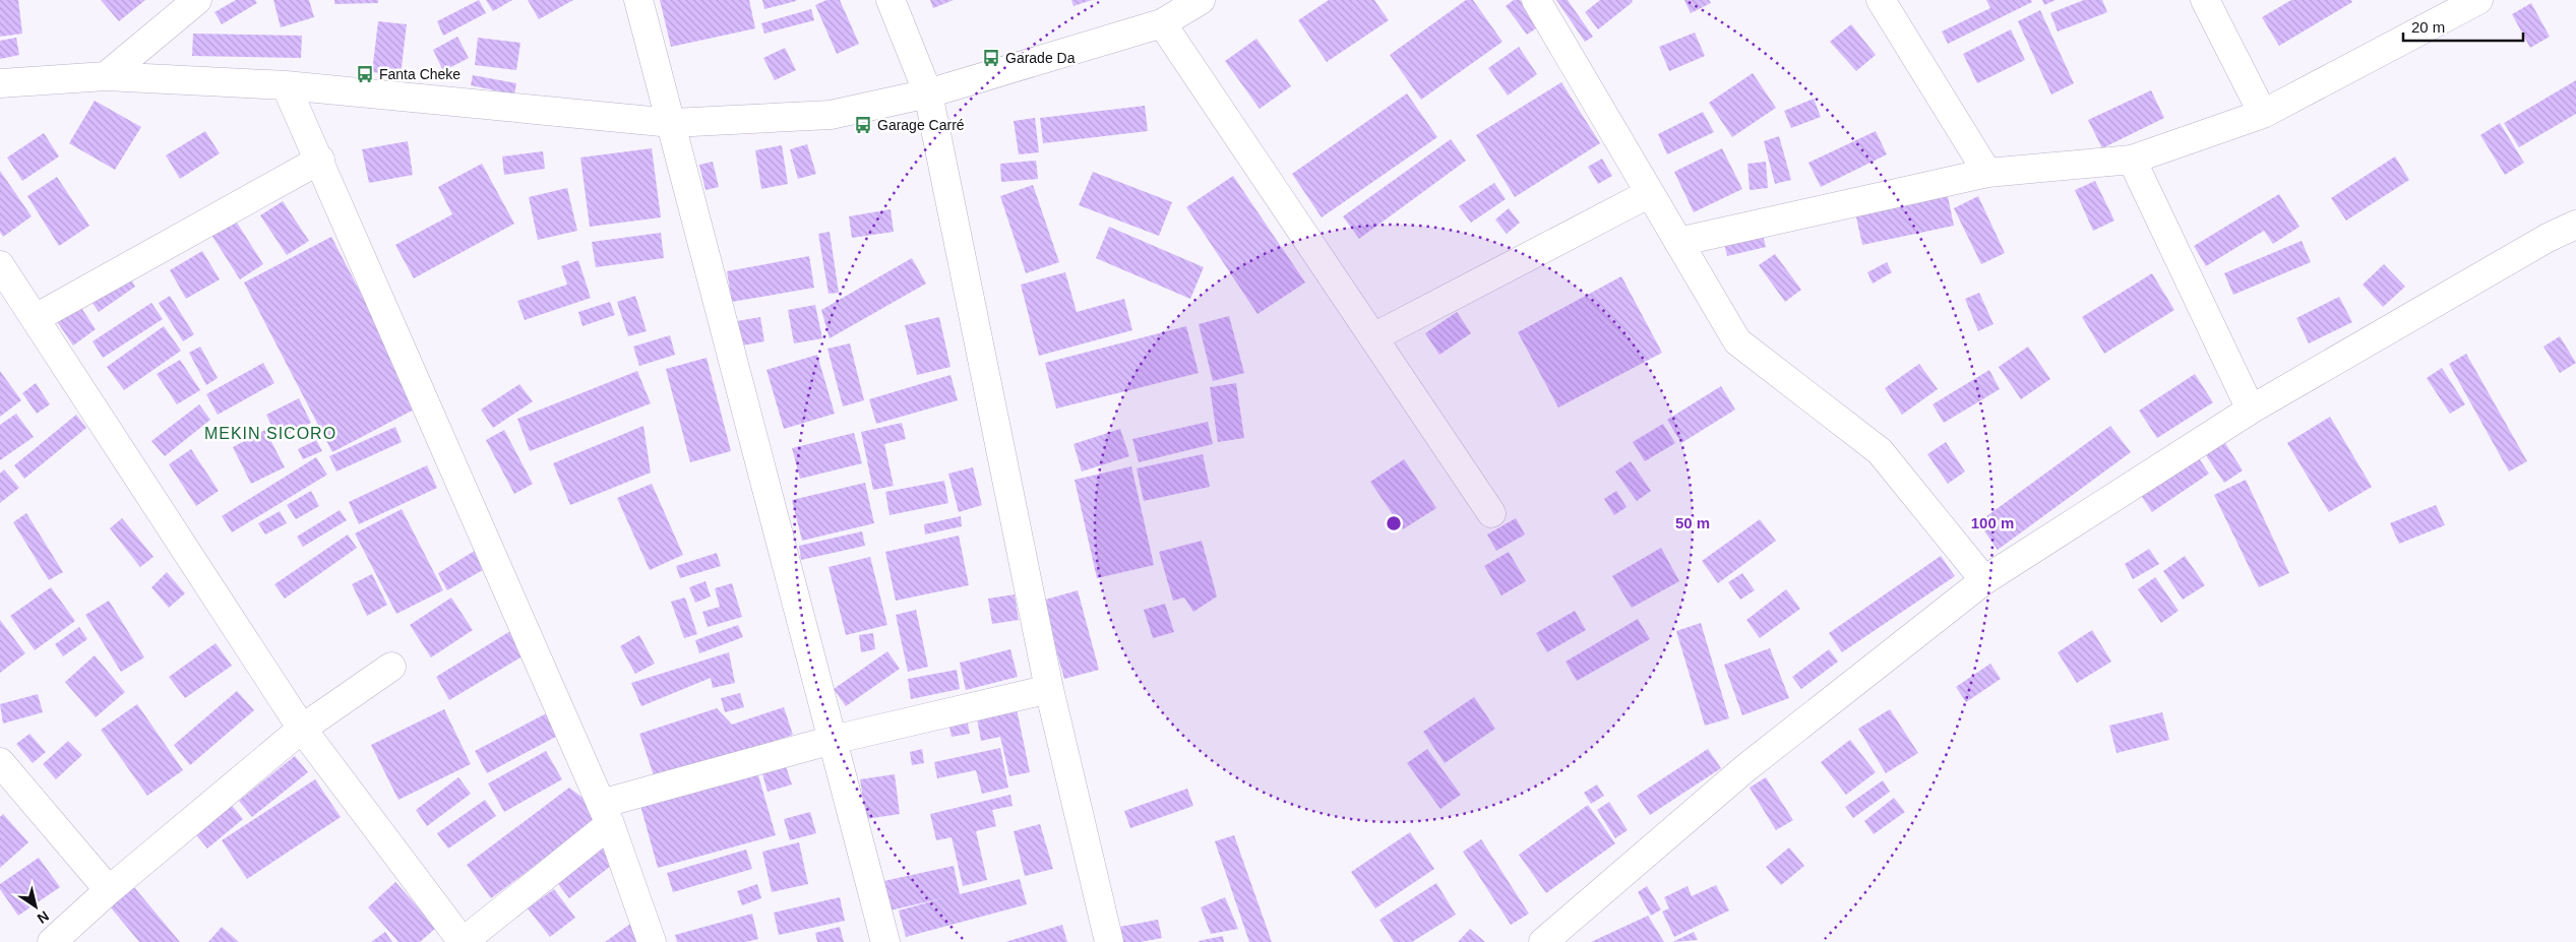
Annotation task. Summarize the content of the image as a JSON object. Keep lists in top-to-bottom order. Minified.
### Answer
{"districts":["MEKIN SICORO"],"places":{"bus stop":["Garade Da","Fanta Cheke","Garage Carré"]},"scale_bar":"20 m","north":"bottom right","rings":["50 m","100 m"]}
